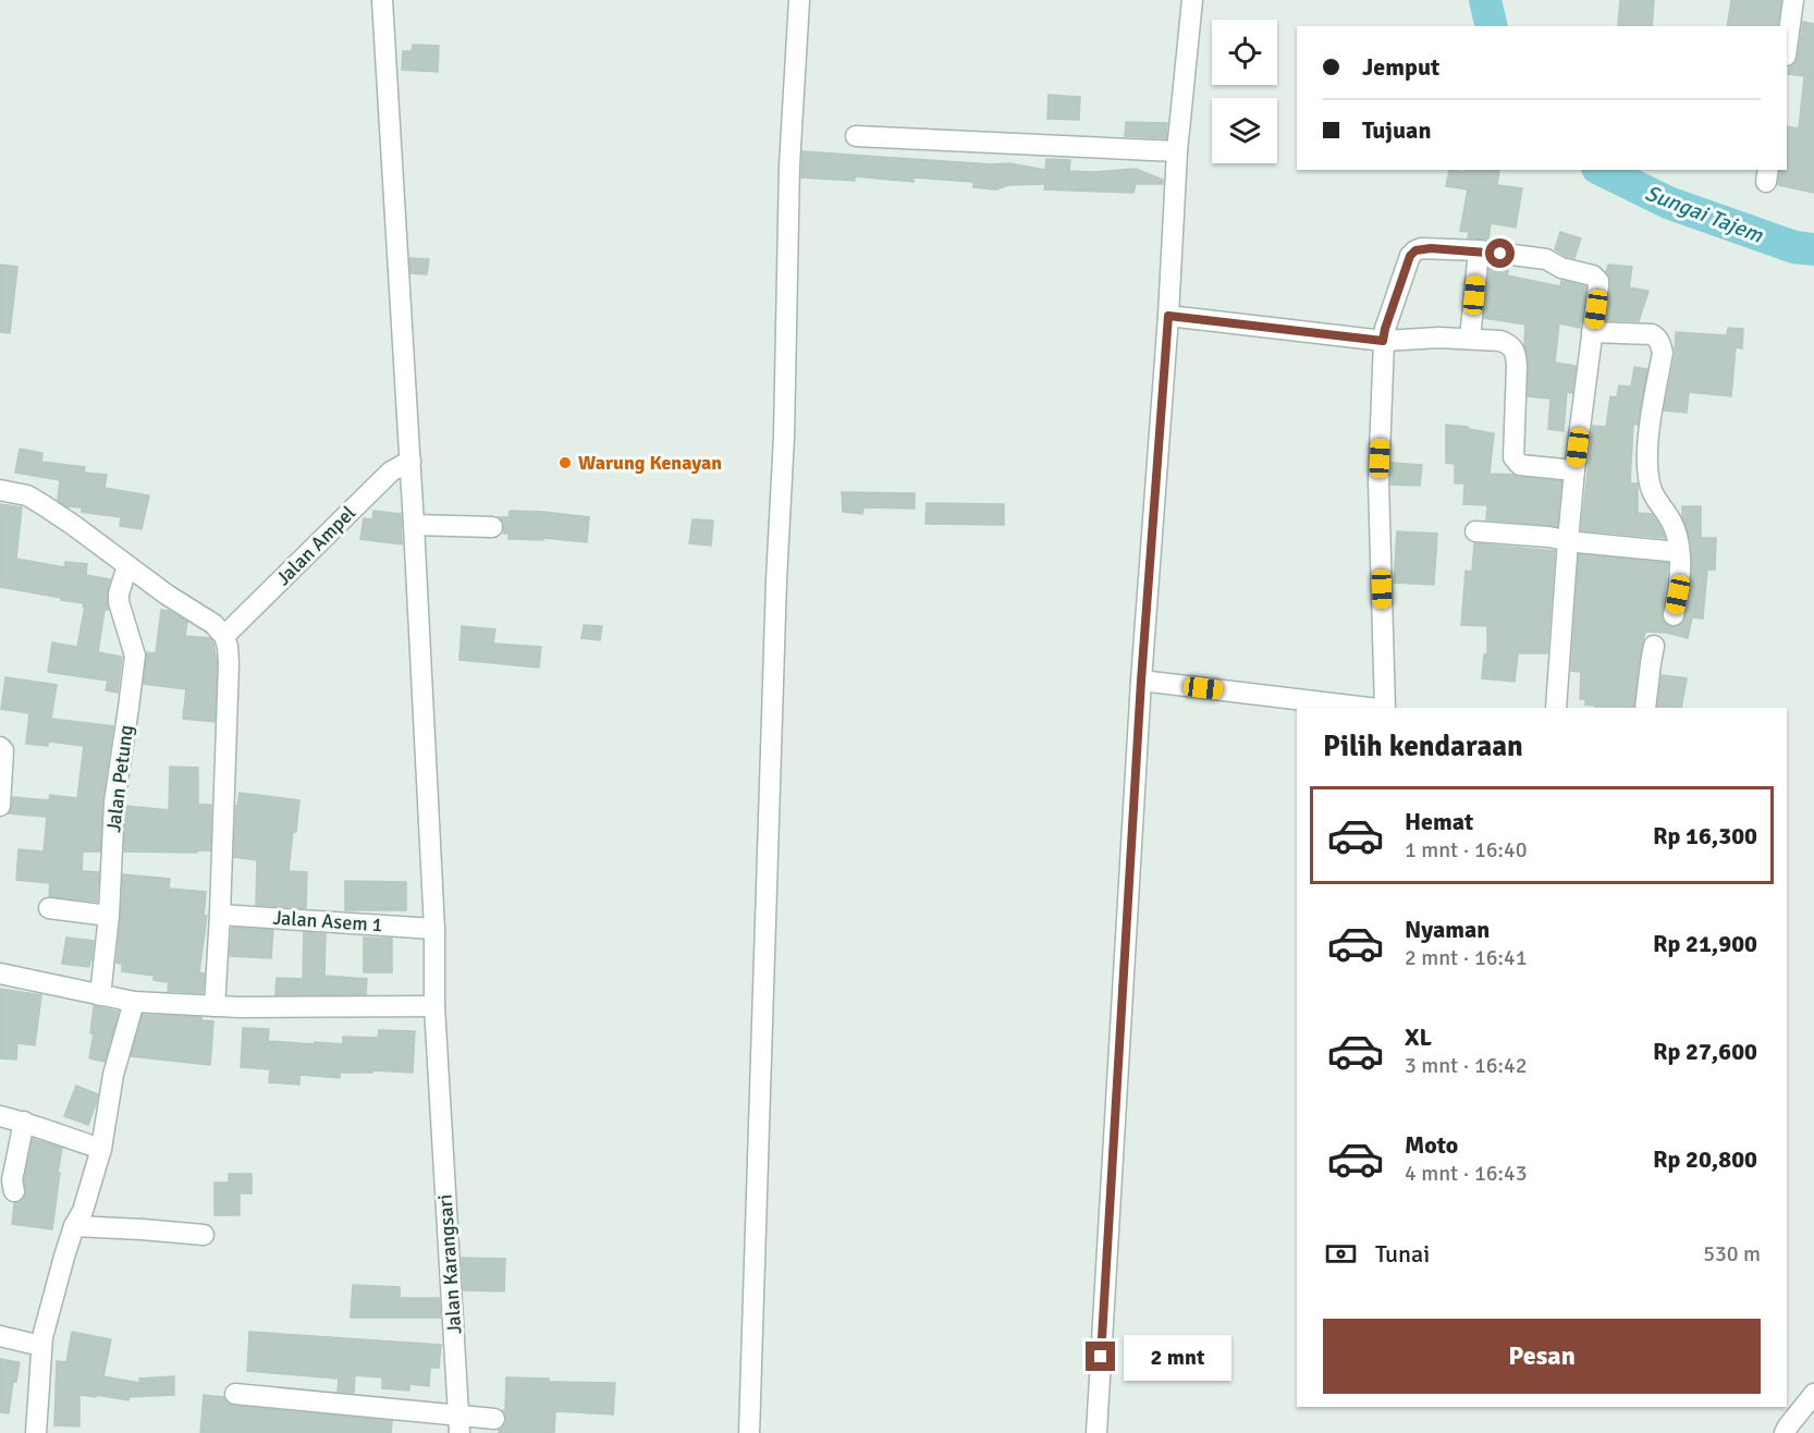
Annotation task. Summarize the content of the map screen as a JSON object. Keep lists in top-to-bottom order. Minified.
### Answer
{"streets":{"street":["Jalan Ampel","Jalan Petung","Jalan Asem 1","Jalan Karangsari"]},"crossings":[["Jalan Ampel","Jalan Karangsari"],["Jalan Asem 1","Jalan Karangsari"]],"water":["Sungai Tajem"],"places":["Warung Kenayan"],"page":{"banner":["Jemput","Tujuan"],"heading":"Pilih kendaraan","list":[{"name":"Hemat","note":"1 mnt · 16:40","value":"Rp 16,300"},{"name":"Nyaman","note":"2 mnt · 16:41","value":"Rp 21,900"},{"name":"XL","note":"3 mnt · 16:42","value":"Rp 27,600"},{"name":"Moto","note":"4 mnt · 16:43","value":"Rp 20,800"}],"pay":["Tunai","530 m"],"buttons":"Pesan","bubble":"2 mnt"}}
